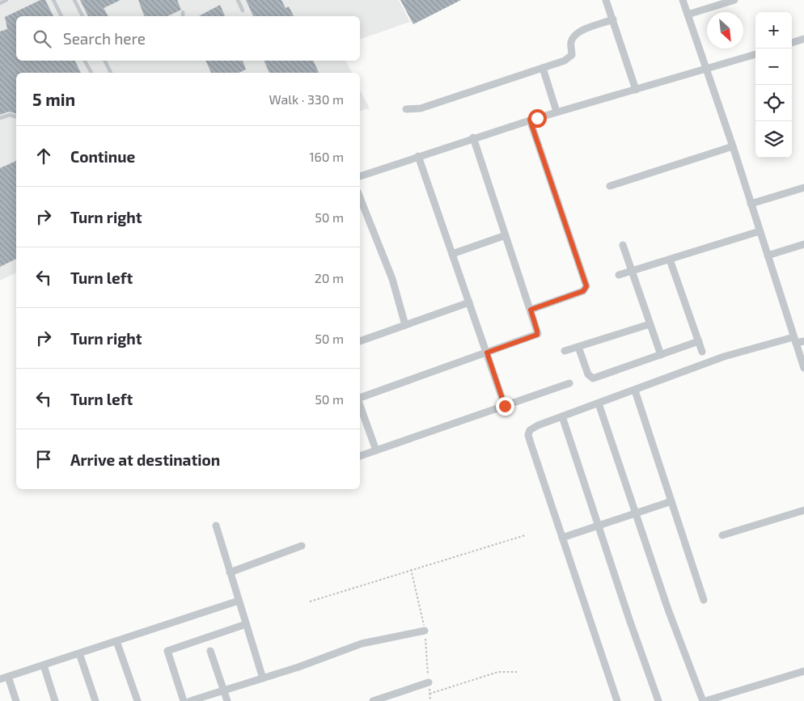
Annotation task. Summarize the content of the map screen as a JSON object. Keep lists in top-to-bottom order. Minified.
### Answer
{"north":"bottom right","page":{"map_buttons":["+","−"],"search":"Search here","heading":["5 min","Walk · 330 m"],"list":[["Continue","160 m"],["Turn right","50 m"],["Turn left","20 m"],["Turn right","50 m"],["Turn left","50 m"],"Arrive at destination"]}}
